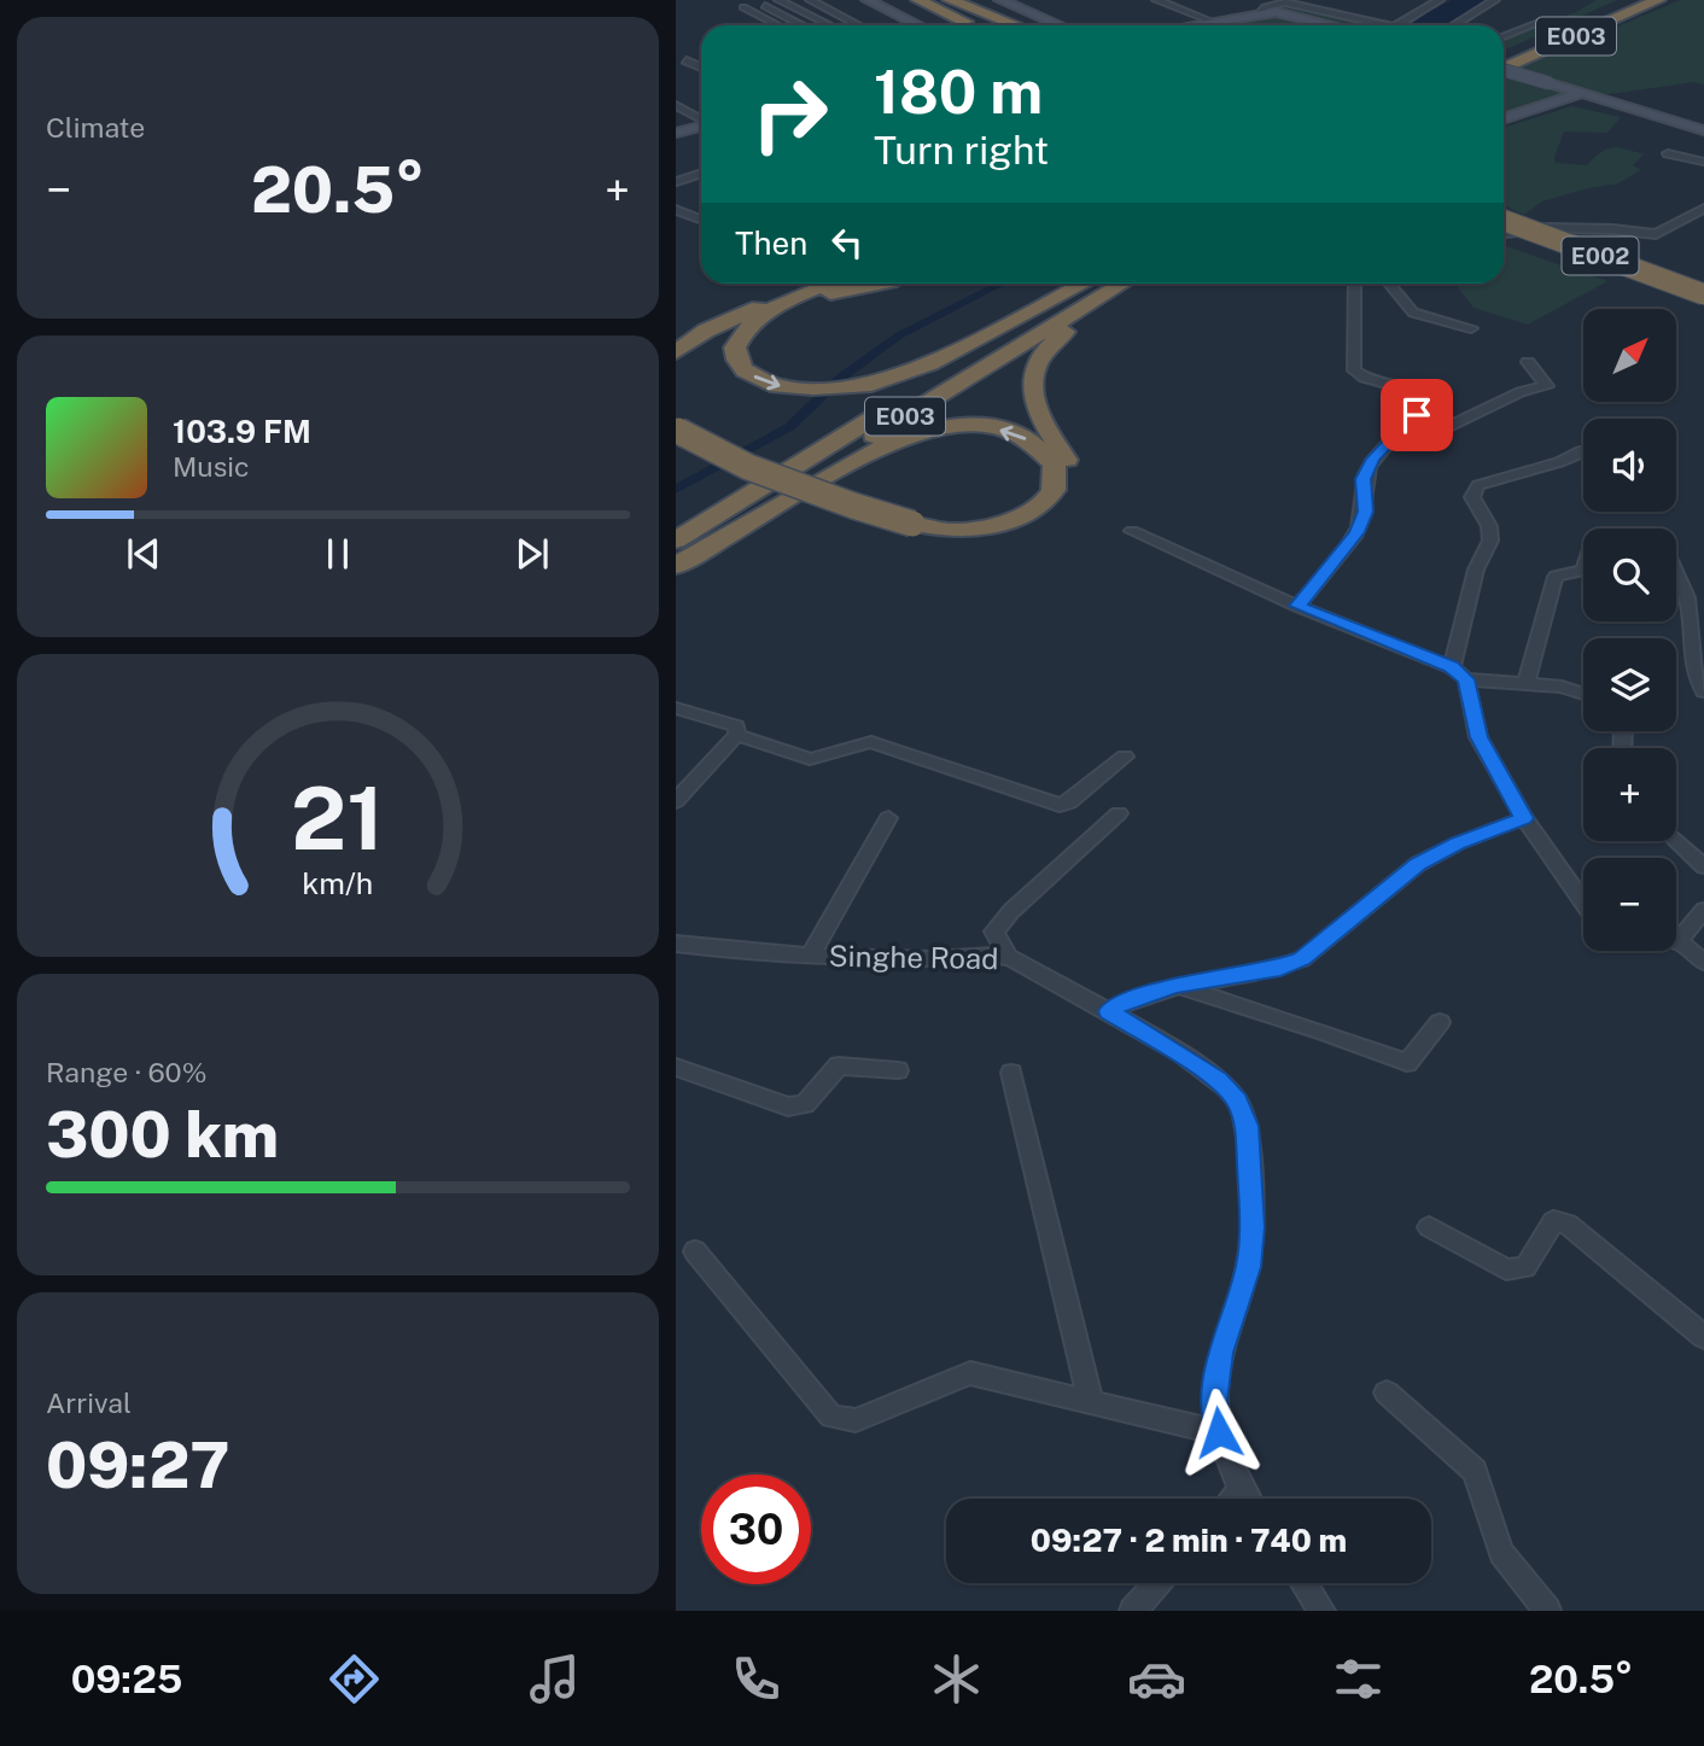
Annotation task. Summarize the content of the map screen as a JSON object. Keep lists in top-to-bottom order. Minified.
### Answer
{"streets":{"highway":["E003","E002"],"street":["Singhe Road"]},"north":"top right","page":{"tile":["Climate",["Range · 60%","300 km"],["Arrival","09:27"]],"turn":["180 m","Turn right"],"heat":["−","20.5°","+"],"then":"Then","map_buttons":["+","−"],"song":["103.9 FM","Music"],"limit":"30","trip":"09:27 · 2 min · 740 m","tabs":["09:25","20.5°"],"gauge":["21","km/h"]}}
